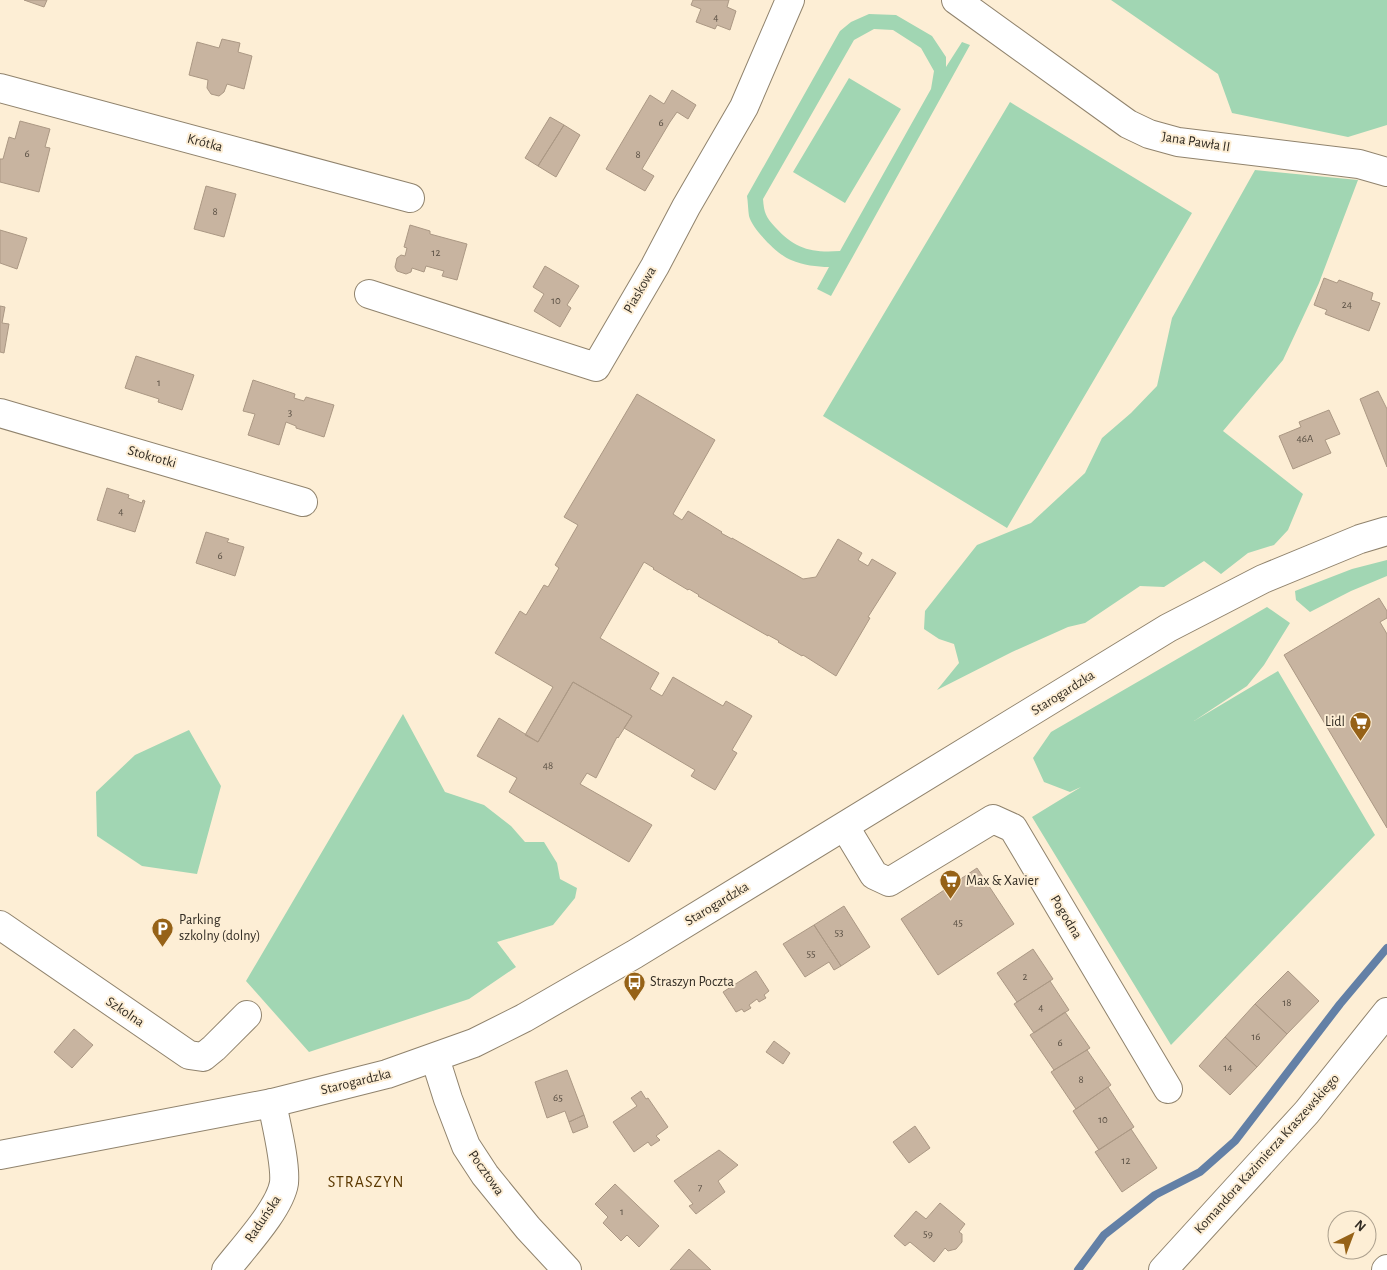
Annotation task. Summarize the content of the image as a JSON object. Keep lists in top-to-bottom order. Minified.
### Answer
{"streets":{"street":["Jana Pawła II","Krótka","Piaskowa","Stokrotki","Starogardzka","Pogodna","Szkolna","Komandora Kazimierza Kraszewskiego","Pocztowa","Raduńska"]},"crossings":[["Starogardzka","Pogodna"],["Starogardzka","Pocztowa"],["Starogardzka","Raduńska"]],"districts":["STRASZYN"],"places":{"supermarket":["Lidl","Max & Xavier"],"parking":["Parking szkolny (dolny)"],"bus stop":["Straszyn Poczta"]},"house_numbers":["4","6","6","8","8","12","10","24","1","3","46A","4","6","48","45","53","55","2","18","4","16","6","14","8","65","10","12","7","1","59"],"north":"top right"}
